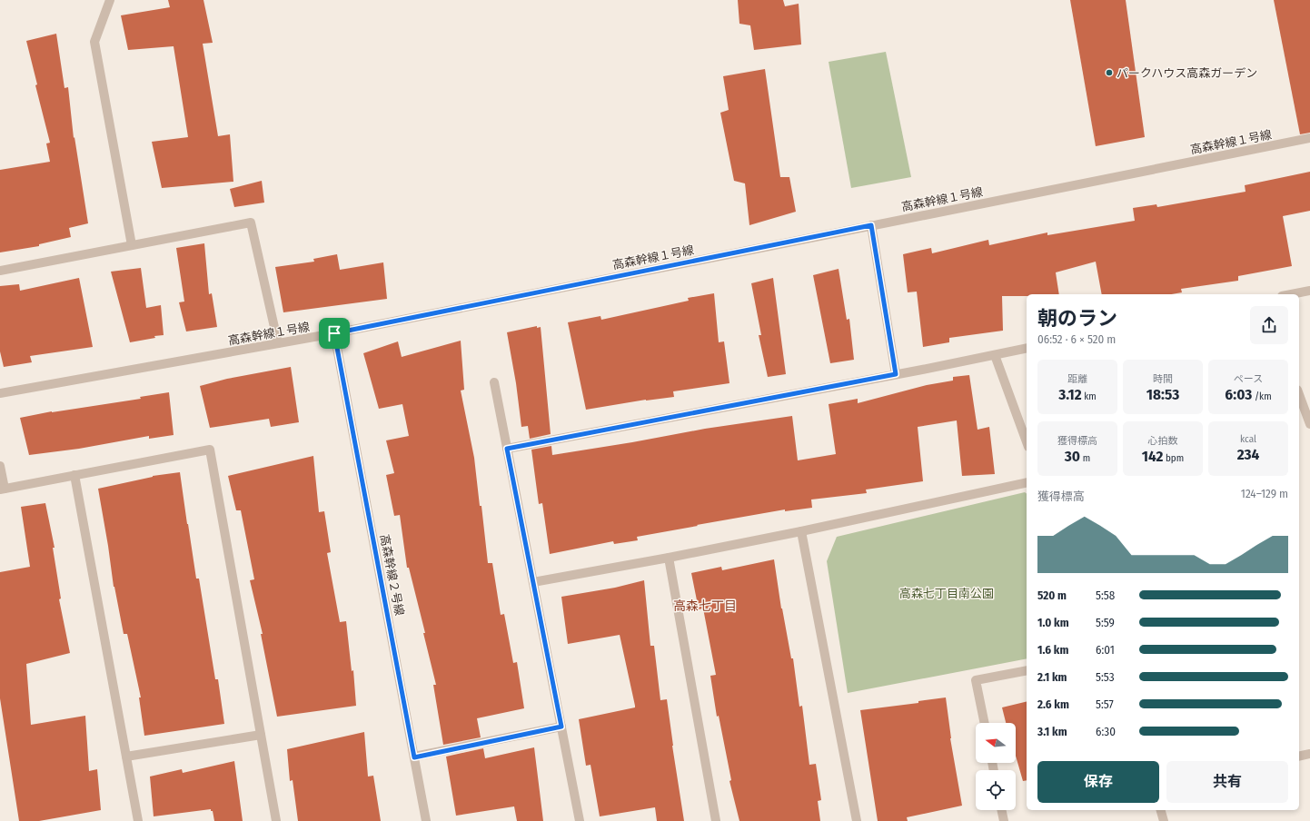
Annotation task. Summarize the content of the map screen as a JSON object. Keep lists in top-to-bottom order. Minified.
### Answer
{"streets":{"street":["高森幹線１号線","高森幹線２号線"]},"crossings":[["高森幹線１号線","高森幹線２号線"]],"districts":["高森七丁目"],"parks":["高森七丁目南公園"],"places":["パークハウス高森ガーデン"],"north":"left","page":{"heading":["朝のラン","06:52 · 6 × 520 m"],"stats":[["距離","3.12 km"],["時間","18:53"],["ペース","6:03 /km"],["獲得標高","30 m"],["心拍数","142 bpm"],["kcal","234"]],"chart":["獲得標高","124–129 m"],"list":[{"name":"520 m","note":"5:58"},{"name":"1.0 km","note":"5:59"},{"name":"1.6 km","note":"6:01"},{"name":"2.1 km","note":"5:53"},{"name":"2.6 km","note":"5:57"},{"name":"3.1 km","note":"6:30"}],"buttons":["保存","共有"]}}
